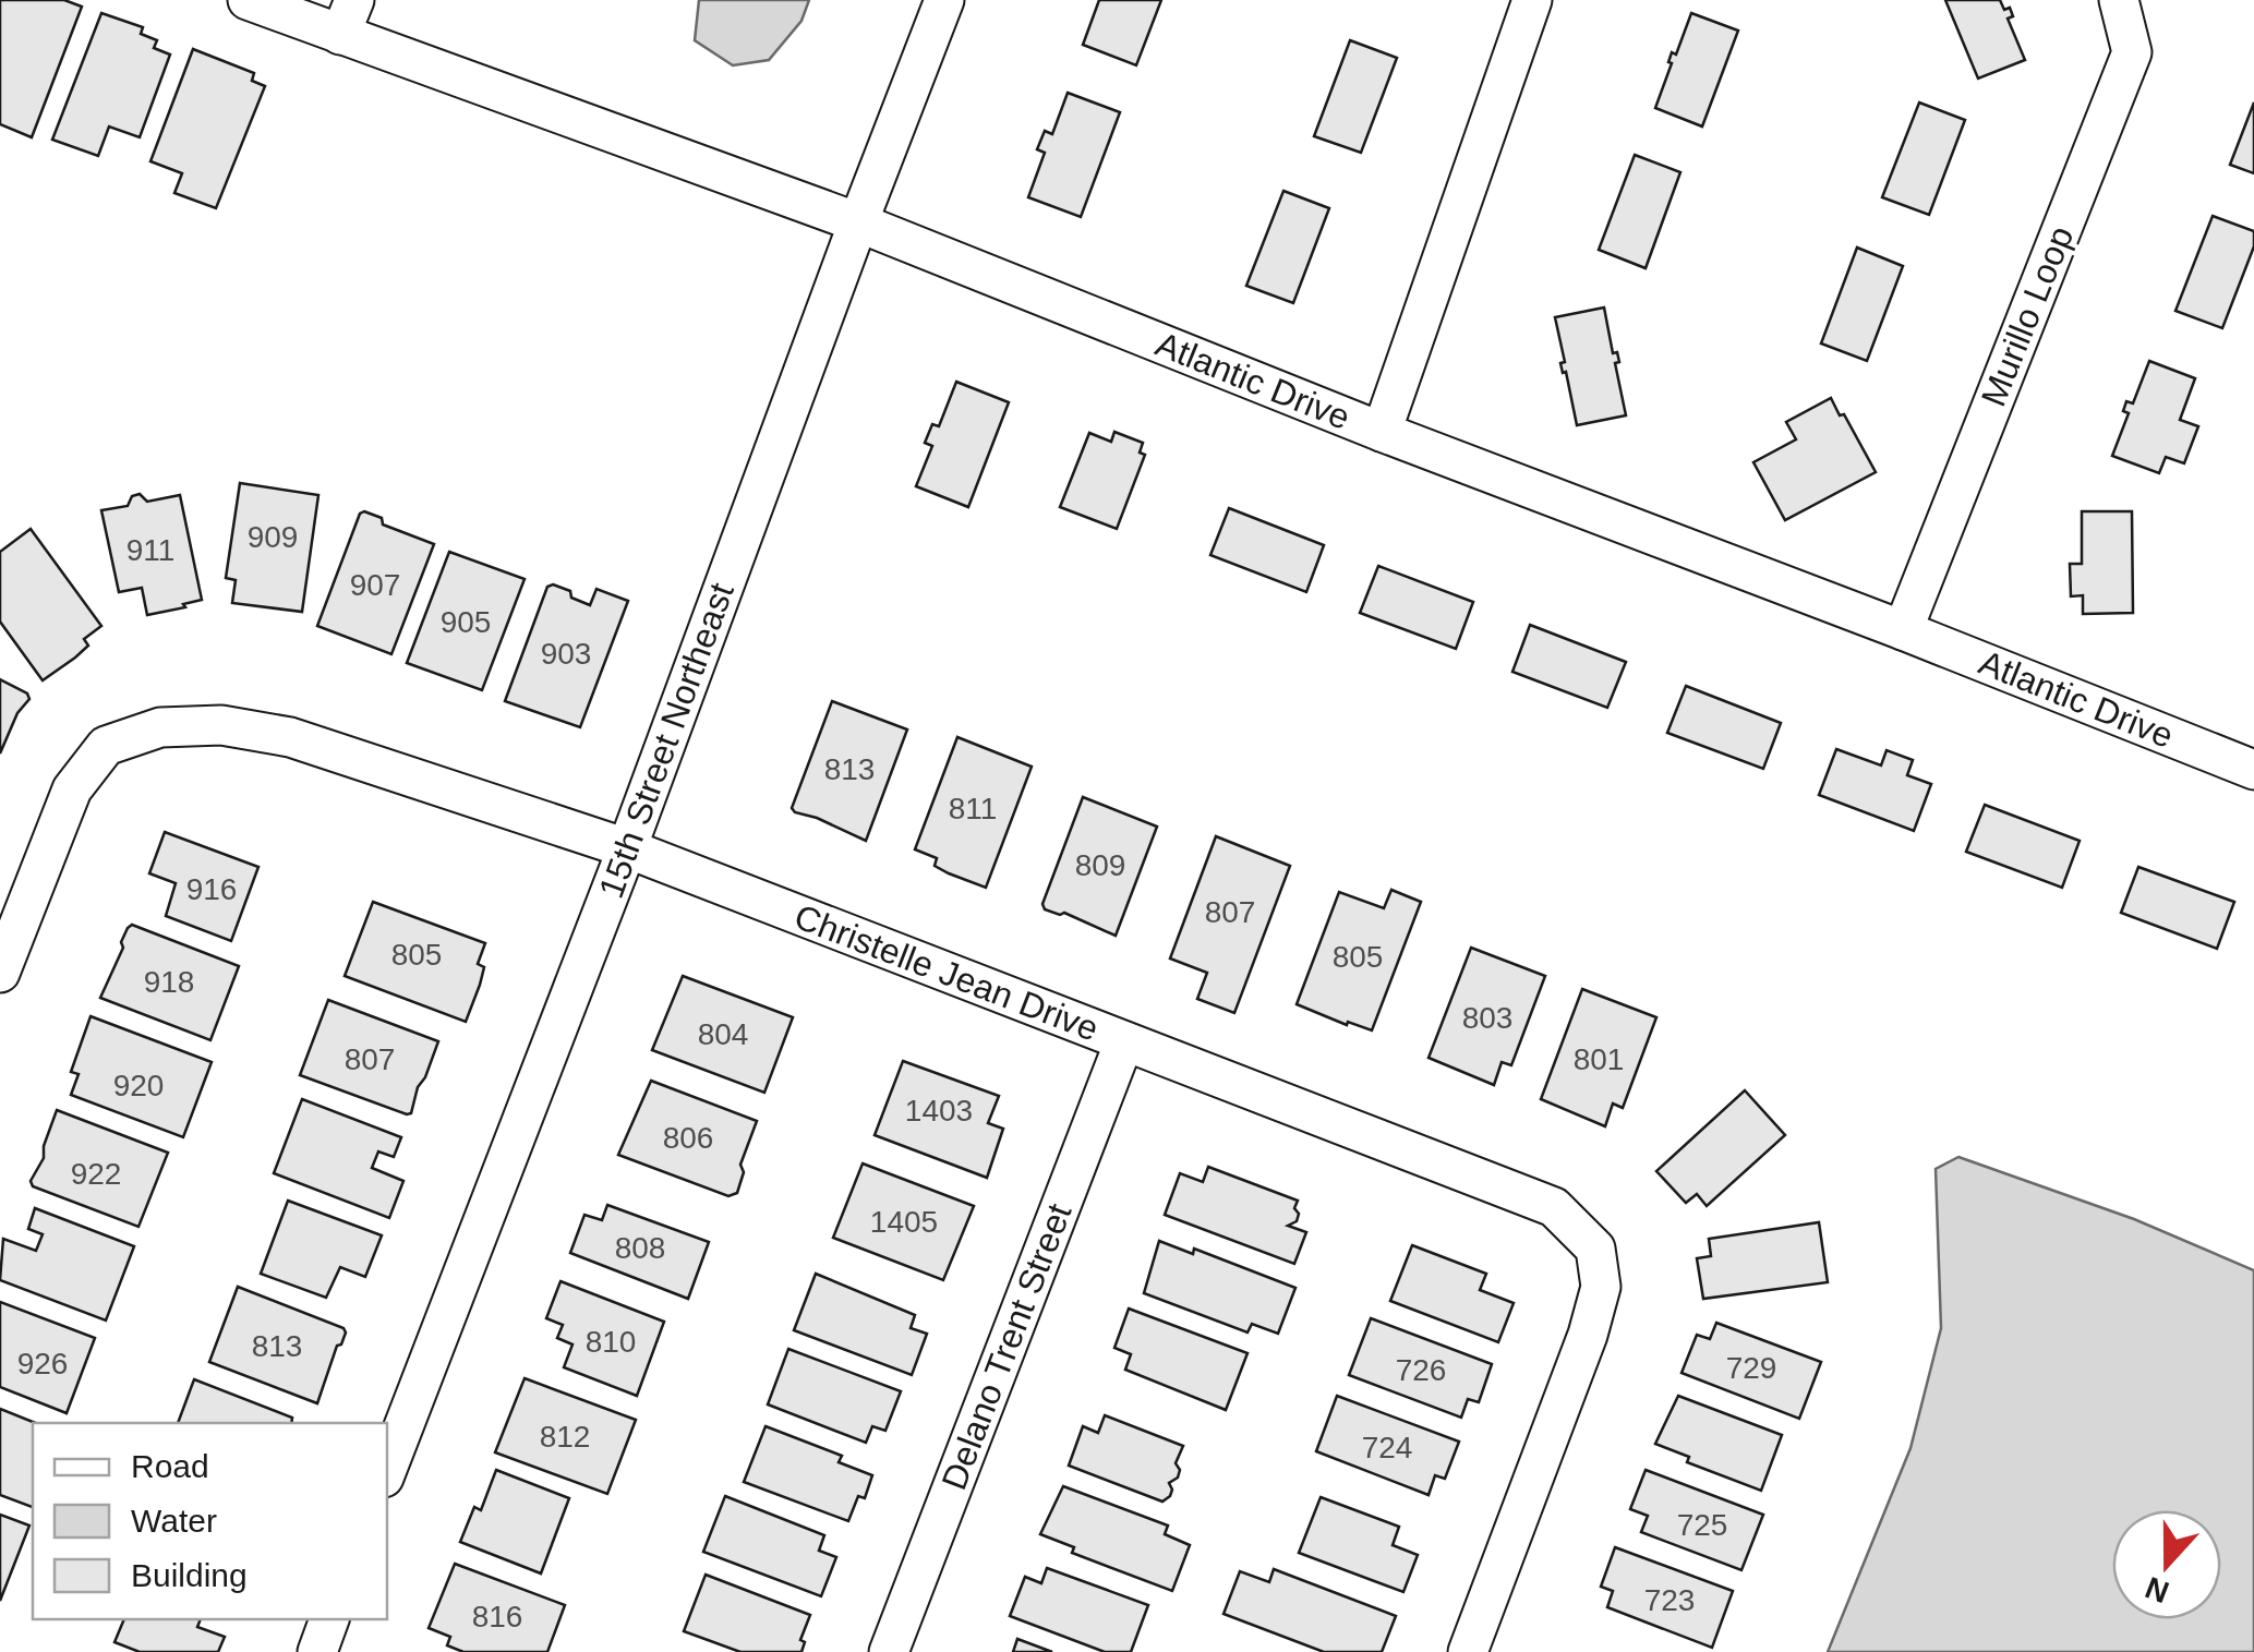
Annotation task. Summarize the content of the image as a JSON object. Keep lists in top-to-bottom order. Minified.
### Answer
{"streets":{"street":["Murillo Loop","Atlantic Drive","15th Street Northeast","Christelle Jean Drive","Delano Trent Street"]},"crossings":[["Murillo Loop","Atlantic Drive"],["Atlantic Drive","15th Street Northeast"],["15th Street Northeast","Christelle Jean Drive"],["Christelle Jean Drive","Delano Trent Street"]],"house_numbers":["909","911","907","905","903","813","811","809","916","807","805","805","918","803","804","807","801","920","1403","806","922","1405","808","810","813","926","729","726","812","724","725","723","816"],"legend":["Road","Water","Building"],"north":"bottom"}
